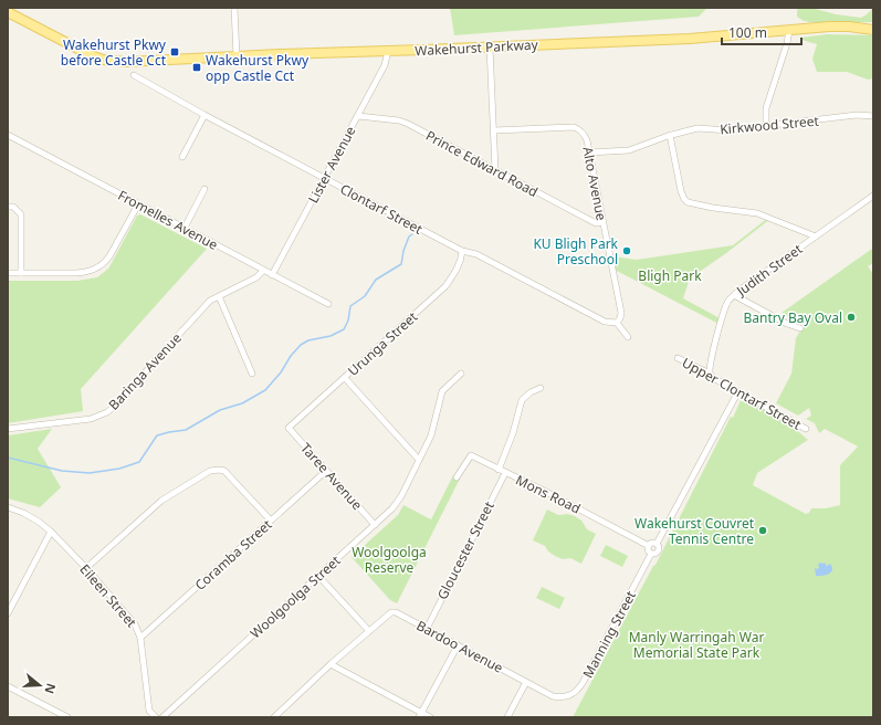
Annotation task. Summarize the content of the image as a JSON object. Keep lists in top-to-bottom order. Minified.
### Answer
{"streets":{"main road":["Wakehurst Parkway"],"street":["Kirkwood Street","Prince Edward Road","Lister Avenue","Alto Avenue","Clontarf Street","Fromelles Avenue","Judith Street","Urunga Street","Baringa Avenue","Upper Clontarf Street","Taree Avenue","Mons Road","Gloucester Street","Coramba Street","Eileen Street","Woolgoolga Street","Manning Street","Bardoo Avenue"]},"crossings":[["Wakehurst Parkway","Lister Avenue"],["Kirkwood Street","Alto Avenue"],["Prince Edward Road","Lister Avenue"],["Prince Edward Road","Alto Avenue"],["Lister Avenue","Clontarf Street"],["Lister Avenue","Fromelles Avenue"],["Alto Avenue","Clontarf Street"],["Clontarf Street","Urunga Street"],["Fromelles Avenue","Baringa Avenue"],["Judith Street","Upper Clontarf Street"],["Urunga Street","Taree Avenue"],["Taree Avenue","Coramba Street"],["Taree Avenue","Woolgoolga Street"],["Mons Road","Gloucester Street"],["Mons Road","Manning Street"],["Gloucester Street","Bardoo Avenue"],["Coramba Street","Eileen Street"],["Manning Street","Bardoo Avenue"]],"parks":["Bligh Park","Woolgoolga Reserve","Manly Warringah War Memorial State Park"],"places":{"transit":["Wakehurst Pkwy before Castle Cct","Wakehurst Pkwy opp Castle Cct"],"other":["KU Bligh Park Preschool","Bantry Bay Oval","Wakehurst Couvret Tennis Centre"]},"scale_bar":"100 m","north":"right"}
